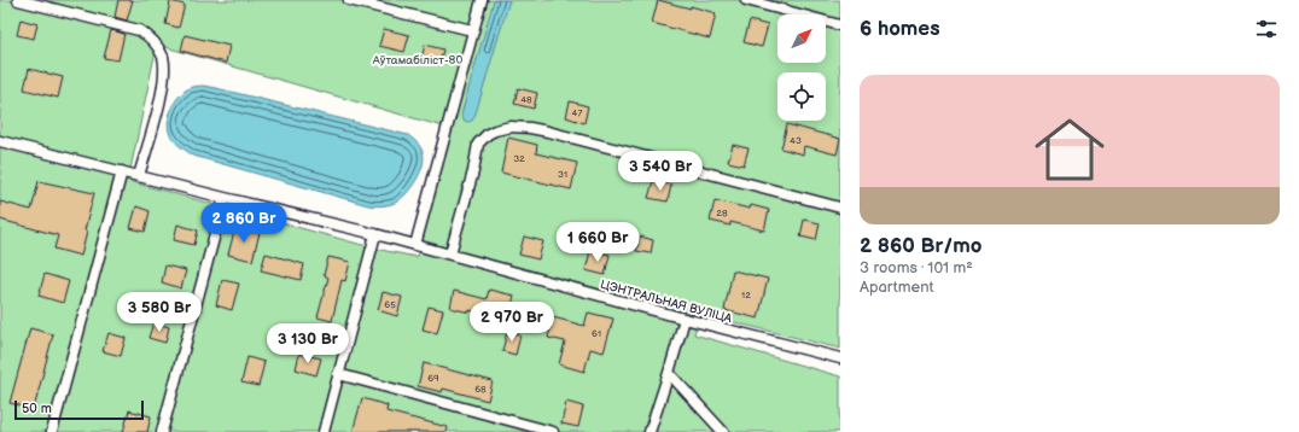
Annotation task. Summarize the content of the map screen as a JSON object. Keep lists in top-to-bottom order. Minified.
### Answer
{"streets":{"lane":["ЦЭНТРАЛЬНАЯ ВУЛІЦА"]},"parks":["Аўтамабіліст-80"],"house_numbers":["48","47","43","32","31","28","12","65","61","69","68"],"scale_bar":"50 m","north":"top right","page":{"heading":"6 homes","list":[{"name":"2 860 Br/mo","note":"3 rooms · 101 m² · Apartment"}],"price":["3 540 Br","2 860 Br","1 660 Br","3 580 Br","2 970 Br","3 130 Br"],"scale":"50 m"}}
